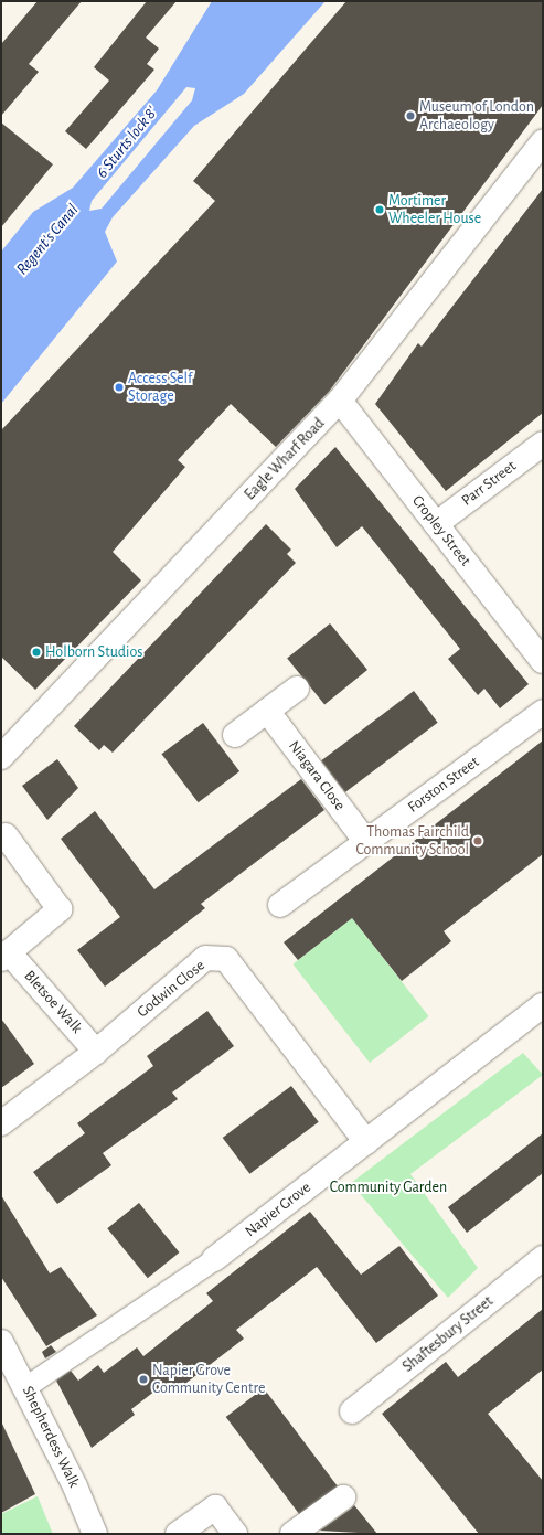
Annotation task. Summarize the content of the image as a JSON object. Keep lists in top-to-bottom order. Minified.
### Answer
{"streets":{"street":["Eagle Wharf Road","Parr Street","Cropley Street","Niagara Close","Forston Street","Godwin Close","Bletsoe Walk","Napier Grove","Shaftesbury Street","Shepherdess Walk"]},"crossings":[["Eagle Wharf Road","Cropley Street"],["Parr Street","Cropley Street"],["Niagara Close","Forston Street"],["Godwin Close","Bletsoe Walk"],["Godwin Close","Napier Grove"],["Napier Grove","Shepherdess Walk"]],"water":["6 Sturts lock 8'","Regent's Canal"],"parks":["Community Garden"],"places":["Museum of London Archaeology","Mortimer Wheeler House","Access Self Storage","Holborn Studios","Thomas Fairchild Community School","Napier Grove Community Centre"]}
